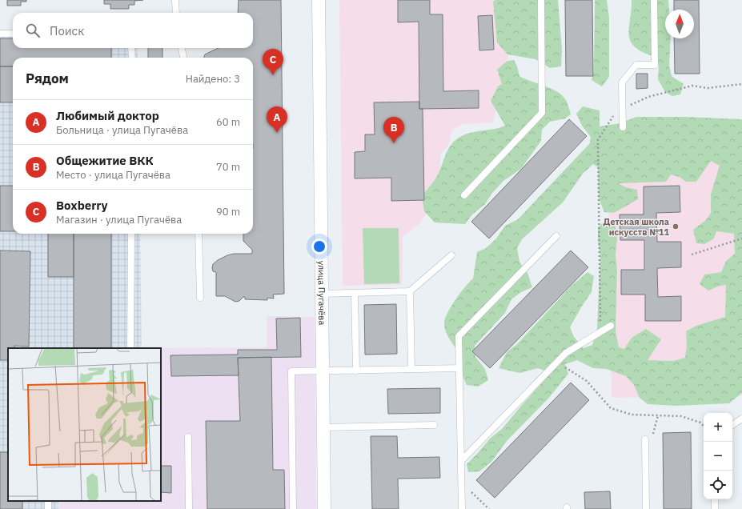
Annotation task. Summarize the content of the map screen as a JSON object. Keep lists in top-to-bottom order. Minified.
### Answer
{"streets":{"street":["улица Пугачёва"]},"places":["Детская школа искусств №11"],"north":"top","page":{"search":"Поиск","pins":["C","A","B"],"heading":["Рядом","Найдено: 3"],"list":[{"mark":"A","name":"Любимый доктор","note":"Больница · улица Пугачёва","value":"60 m"},{"mark":"B","name":"Общежитие ВКК","note":"Место · улица Пугачёва","value":"70 m"},{"mark":"C","name":"Boxberry","note":"Магазин · улица Пугачёва","value":"90 m"}],"map_buttons":["+","−"]}}
